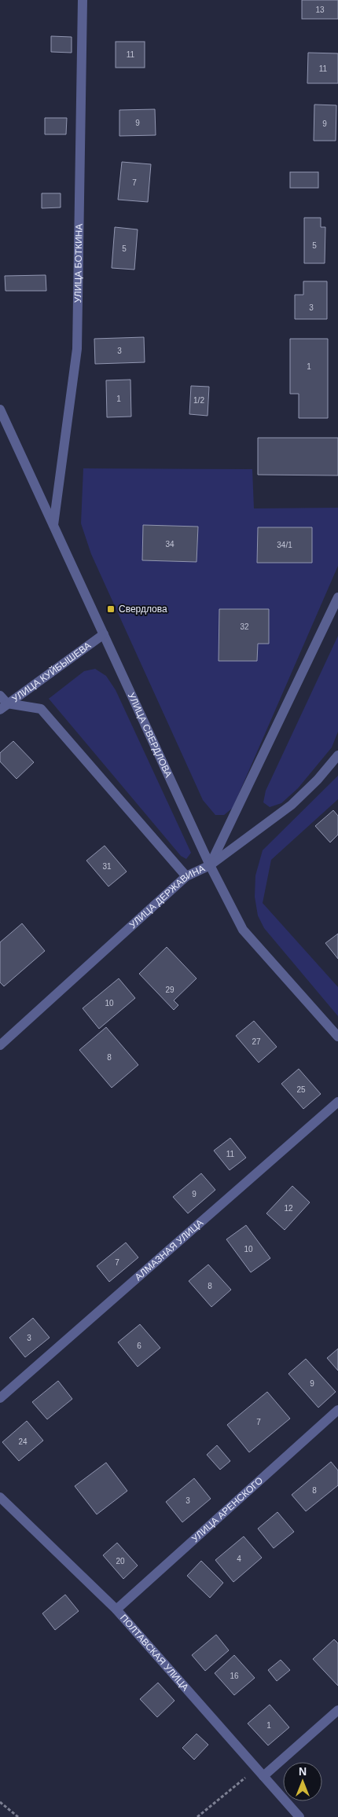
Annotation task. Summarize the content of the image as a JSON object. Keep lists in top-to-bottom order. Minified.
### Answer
{"streets":{"street":["УЛИЦА БОТКИНА","УЛИЦА КУЙБЫШЕВА","УЛИЦА СВЕРДЛОВА","УЛИЦА ДЕРЖАВИНА","АЛМАЗНАЯ УЛИЦА","УЛИЦА АРЕНСКОГО","ПОЛТАВСКАЯ УЛИЦА"]},"crossings":[["УЛИЦА БОТКИНА","УЛИЦА СВЕРДЛОВА"],["УЛИЦА КУЙБЫШЕВА","УЛИЦА СВЕРДЛОВА"],["УЛИЦА СВЕРДЛОВА","УЛИЦА ДЕРЖАВИНА"],["УЛИЦА АРЕНСКОГО","ПОЛТАВСКАЯ УЛИЦА"]],"places":{"transit":["Свердлова"]},"house_numbers":["13","11","11","9","9","7","5","5","3","3","1","1","1/2","34","34/1","32","31","29","10","27","8","25","11","9","12","10","7","8","3","6","9","7","24","8","3","4","20","16","1"],"north":"top"}
